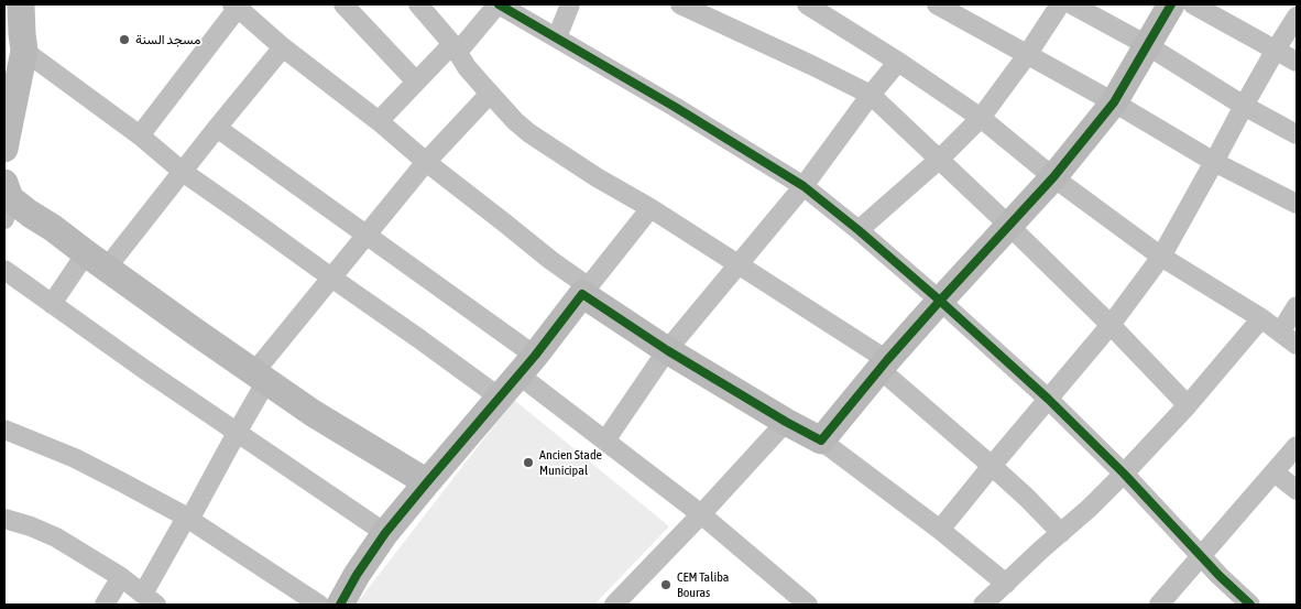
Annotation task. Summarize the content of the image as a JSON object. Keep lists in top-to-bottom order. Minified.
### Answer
{"places":["مسجد السنة","Ancien Stade Municipal","CEM Taliba Bouras"]}
